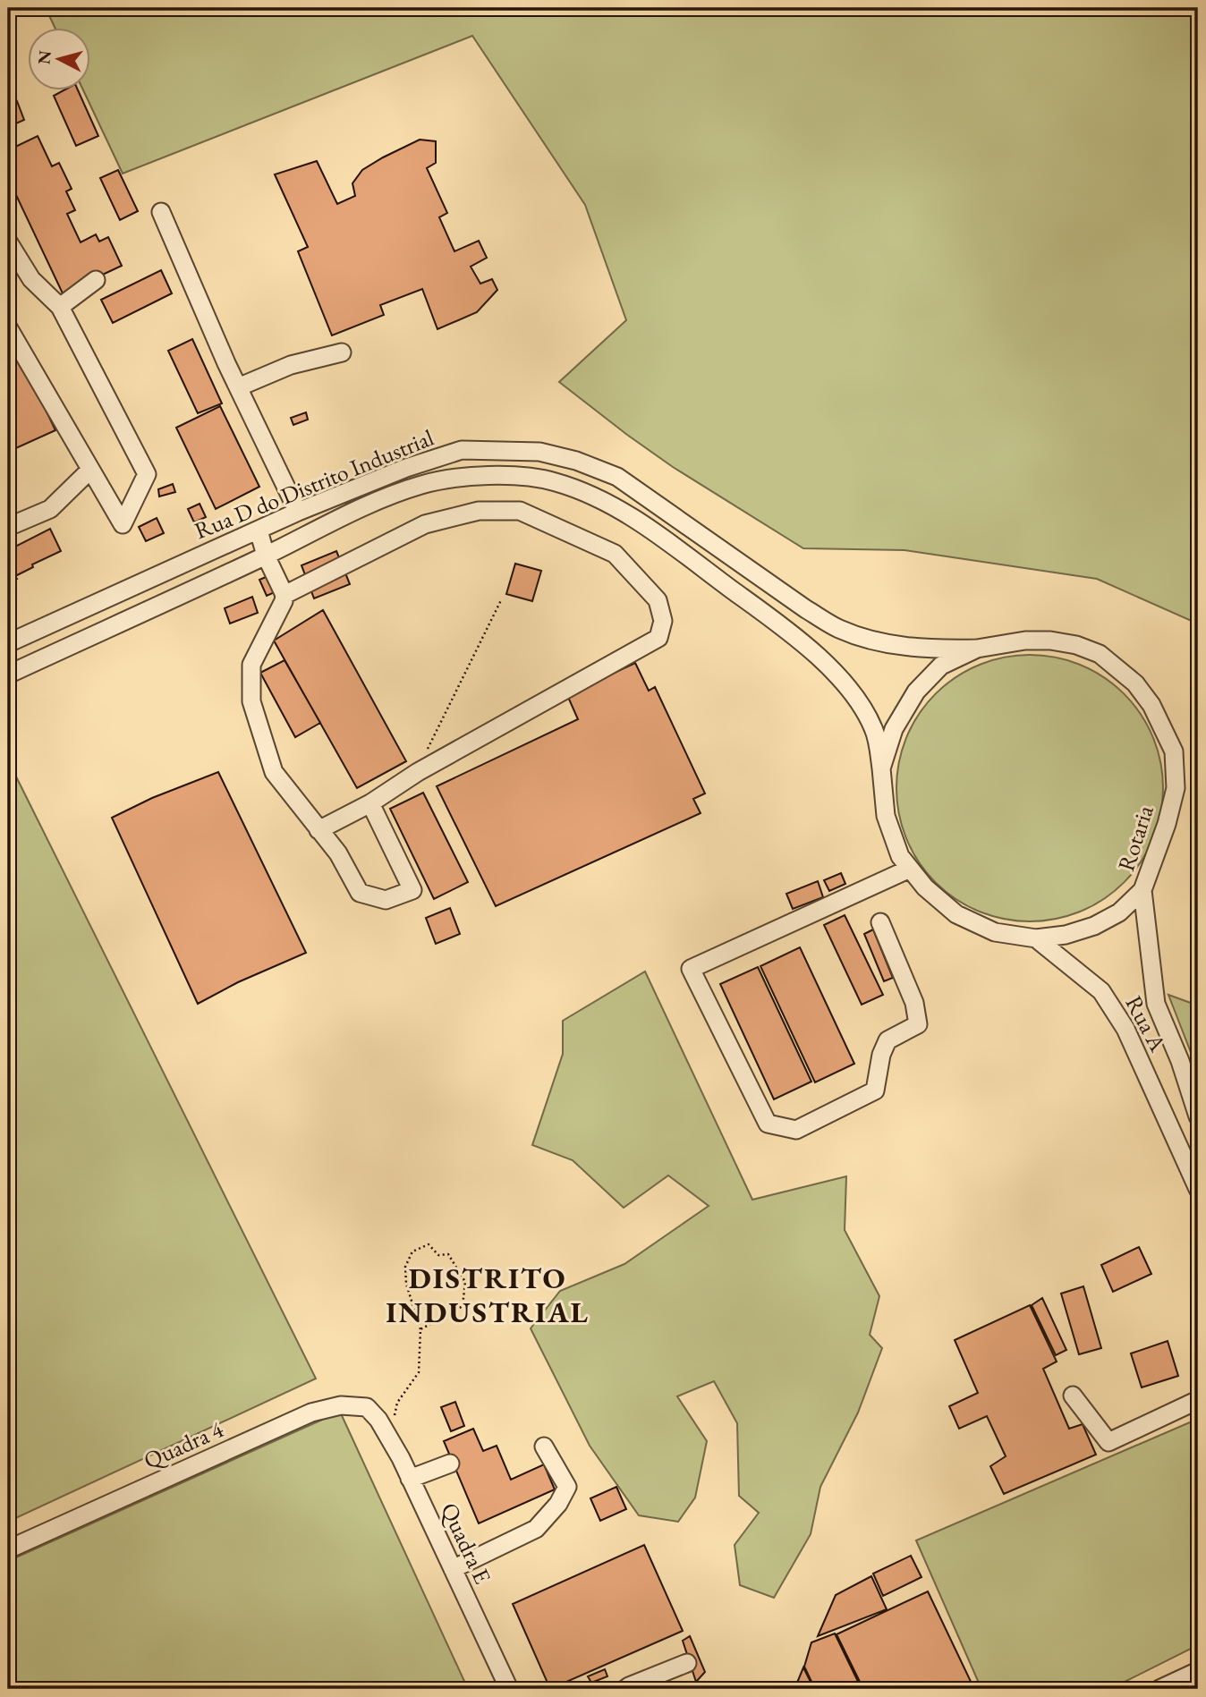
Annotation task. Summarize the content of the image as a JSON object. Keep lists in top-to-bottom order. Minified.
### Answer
{"streets":{"street":["Rua D do Distrito Industrial","Rotaria","Rua A","Quadra 4","Quadra E"]},"crossings":[["Rua D do Distrito Industrial","Rotaria"],["Rotaria","Rua A"],["Quadra 4","Quadra E"]],"districts":["DISTRITO INDUSTRIAL"],"north":"left"}
